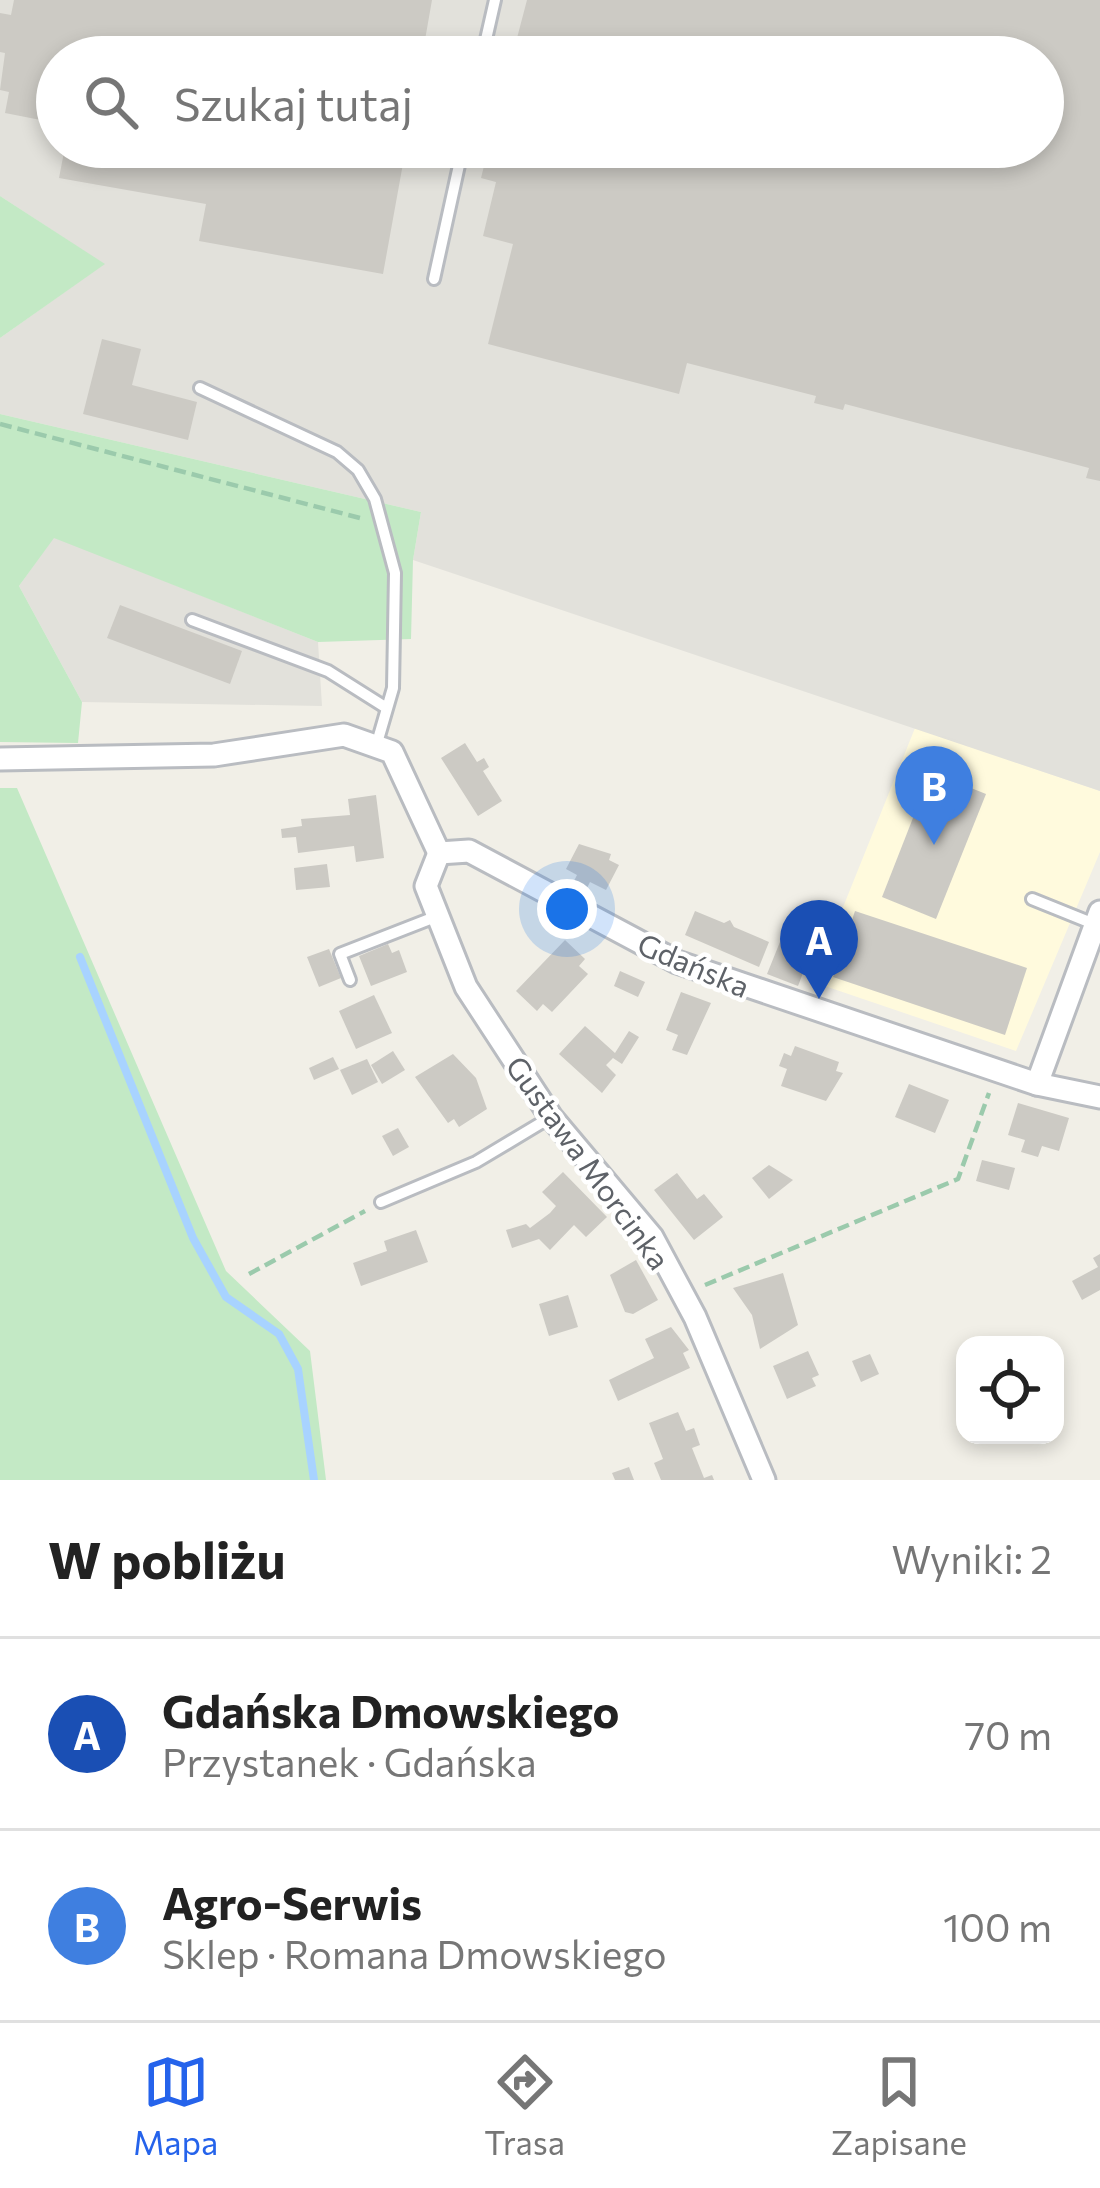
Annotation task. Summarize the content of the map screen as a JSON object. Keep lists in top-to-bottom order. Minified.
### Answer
{"streets":{"street":["Gdańska","Gustawa Morcinka"]},"crossings":[["Gdańska","Gustawa Morcinka"]],"page":{"search":"Szukaj tutaj","pins":["B","A"],"heading":["W pobliżu","Wyniki: 2"],"list":[{"mark":"A","name":"Gdańska Dmowskiego","note":"Przystanek · Gdańska","value":"70 m"},{"mark":"B","name":"Agro-Serwis","note":"Sklep · Romana Dmowskiego","value":"100 m"}],"nav":["Mapa","Trasa","Zapisane"]}}
